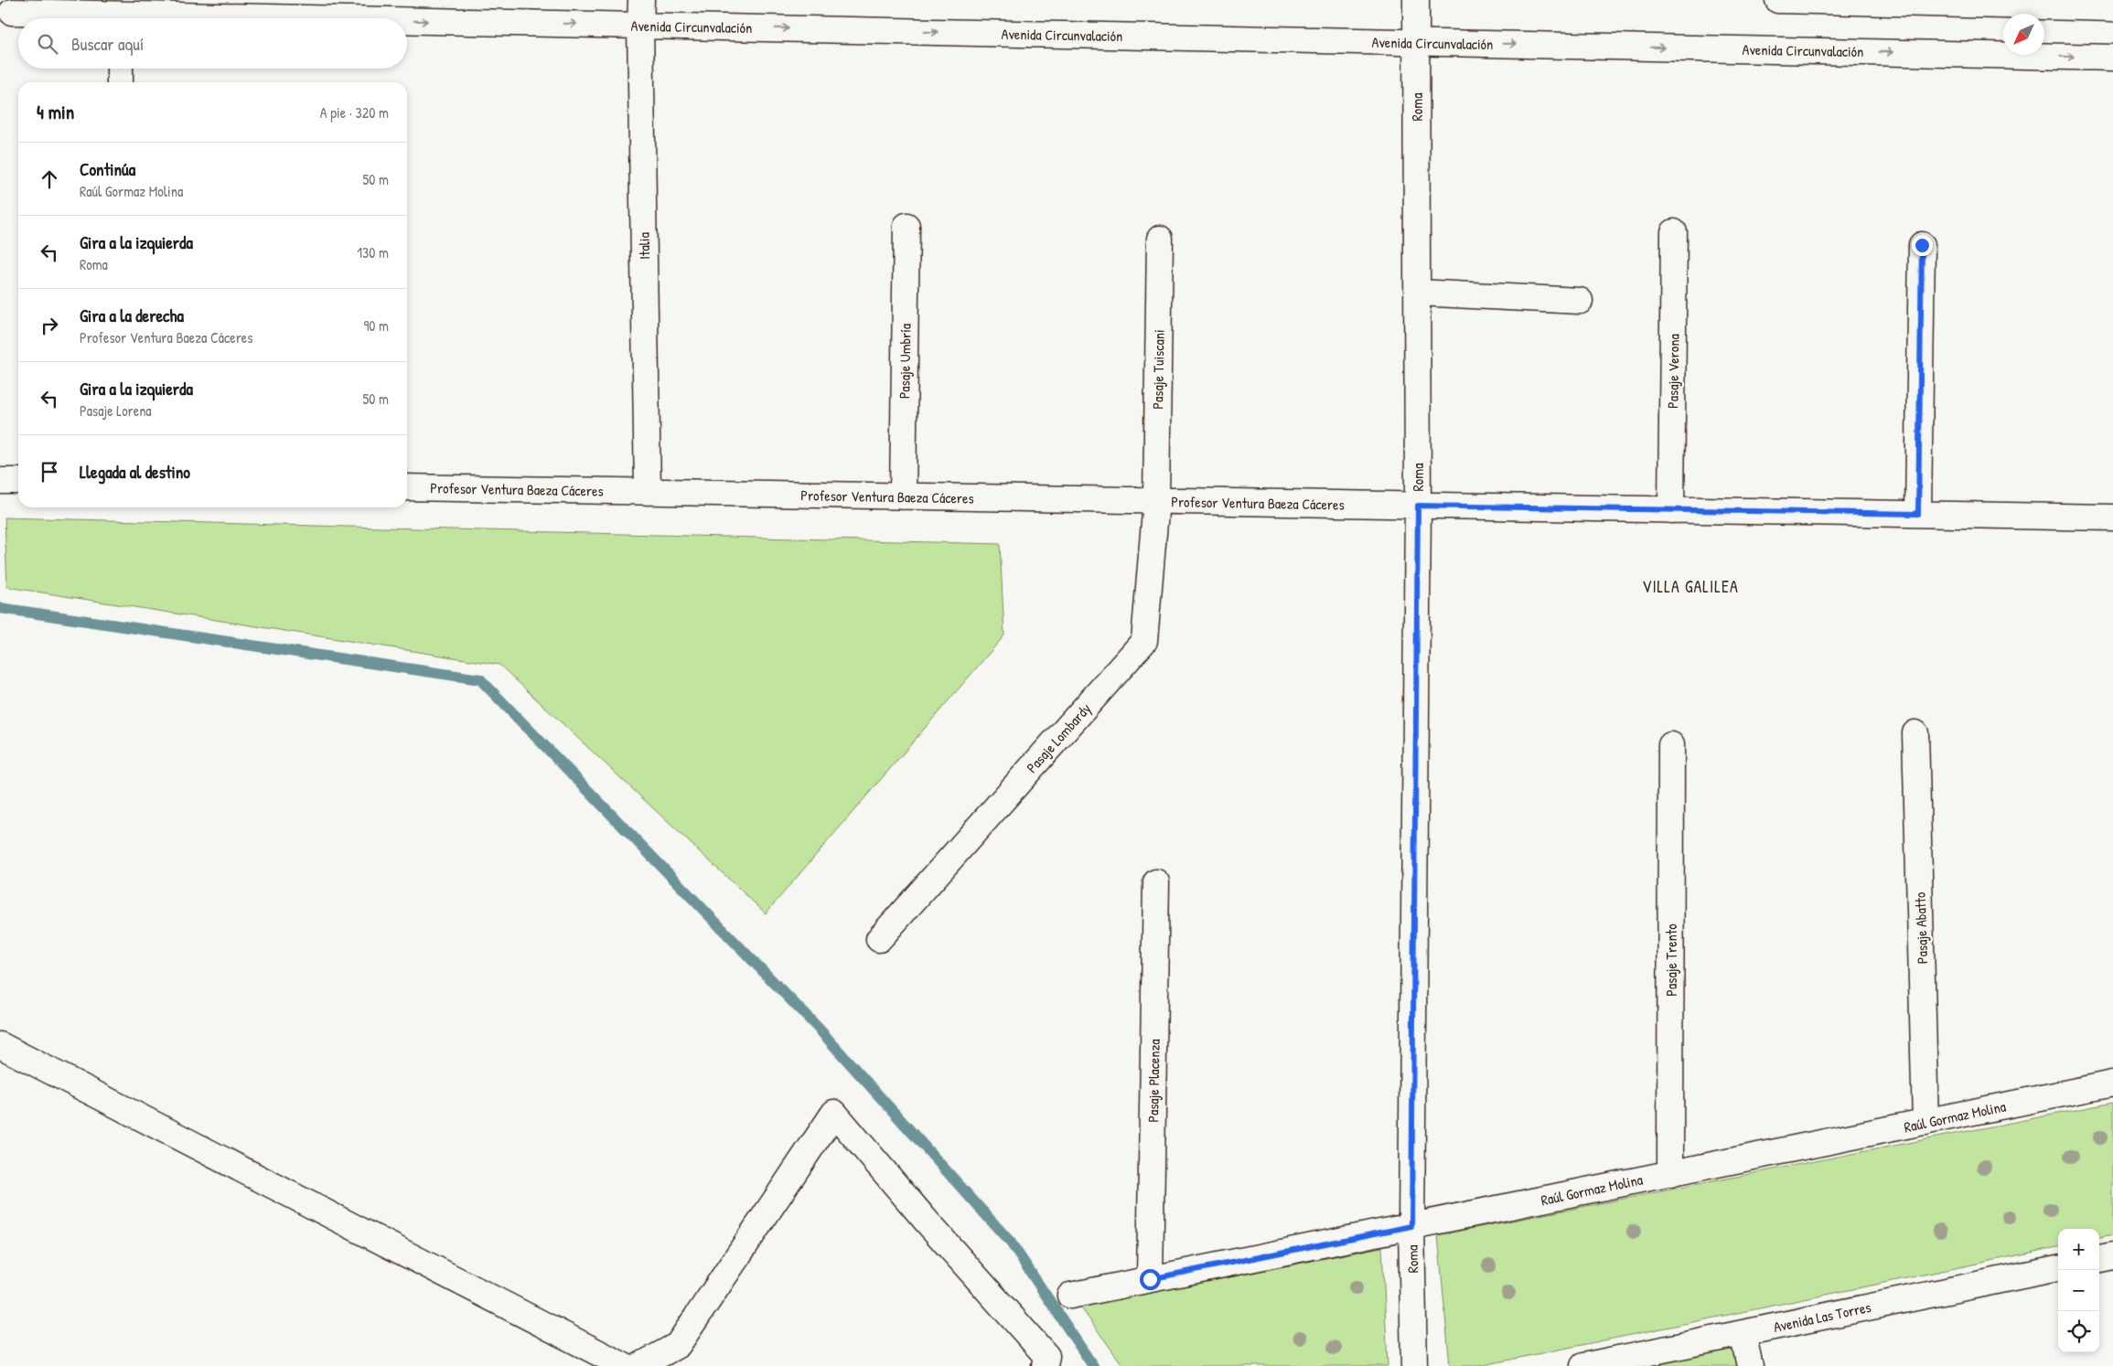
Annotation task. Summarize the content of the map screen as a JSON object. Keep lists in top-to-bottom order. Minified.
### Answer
{"streets":{"street":["Avenida Circunvalación","Roma","Italia","Pasaje Umbría","Pasaje Tuiscani","Pasaje Verona","Profesor Ventura Baeza Cáceres","Pasaje Lombardy","Pasaje Abatto","Pasaje Trento","Pasaje Placenza","Raúl Gormaz Molina","Avenida Las Torres"]},"crossings":[["Avenida Circunvalación","Roma"],["Avenida Circunvalación","Italia"],["Roma","Profesor Ventura Baeza Cáceres"],["Roma","Raúl Gormaz Molina"],["Italia","Profesor Ventura Baeza Cáceres"],["Pasaje Umbría","Profesor Ventura Baeza Cáceres"],["Pasaje Tuiscani","Profesor Ventura Baeza Cáceres"],["Pasaje Tuiscani","Pasaje Lombardy"],["Pasaje Verona","Profesor Ventura Baeza Cáceres"],["Profesor Ventura Baeza Cáceres","Pasaje Lombardy"],["Pasaje Abatto","Raúl Gormaz Molina"],["Pasaje Trento","Raúl Gormaz Molina"],["Pasaje Placenza","Raúl Gormaz Molina"]],"one_way":["Avenida Circunvalación"],"districts":["VILLA GALILEA"],"north":"bottom left","page":{"search":"Buscar aquí","heading":["4 min","A pie · 320 m"],"list":[["Continúa","Raúl Gormaz Molina","50 m"],["Gira a la izquierda","Roma","130 m"],["Gira a la derecha","Profesor Ventura Baeza Cáceres","90 m"],["Gira a la izquierda","Pasaje Lorena","50 m"],"Llegada al destino"],"map_buttons":["+","−"]}}
